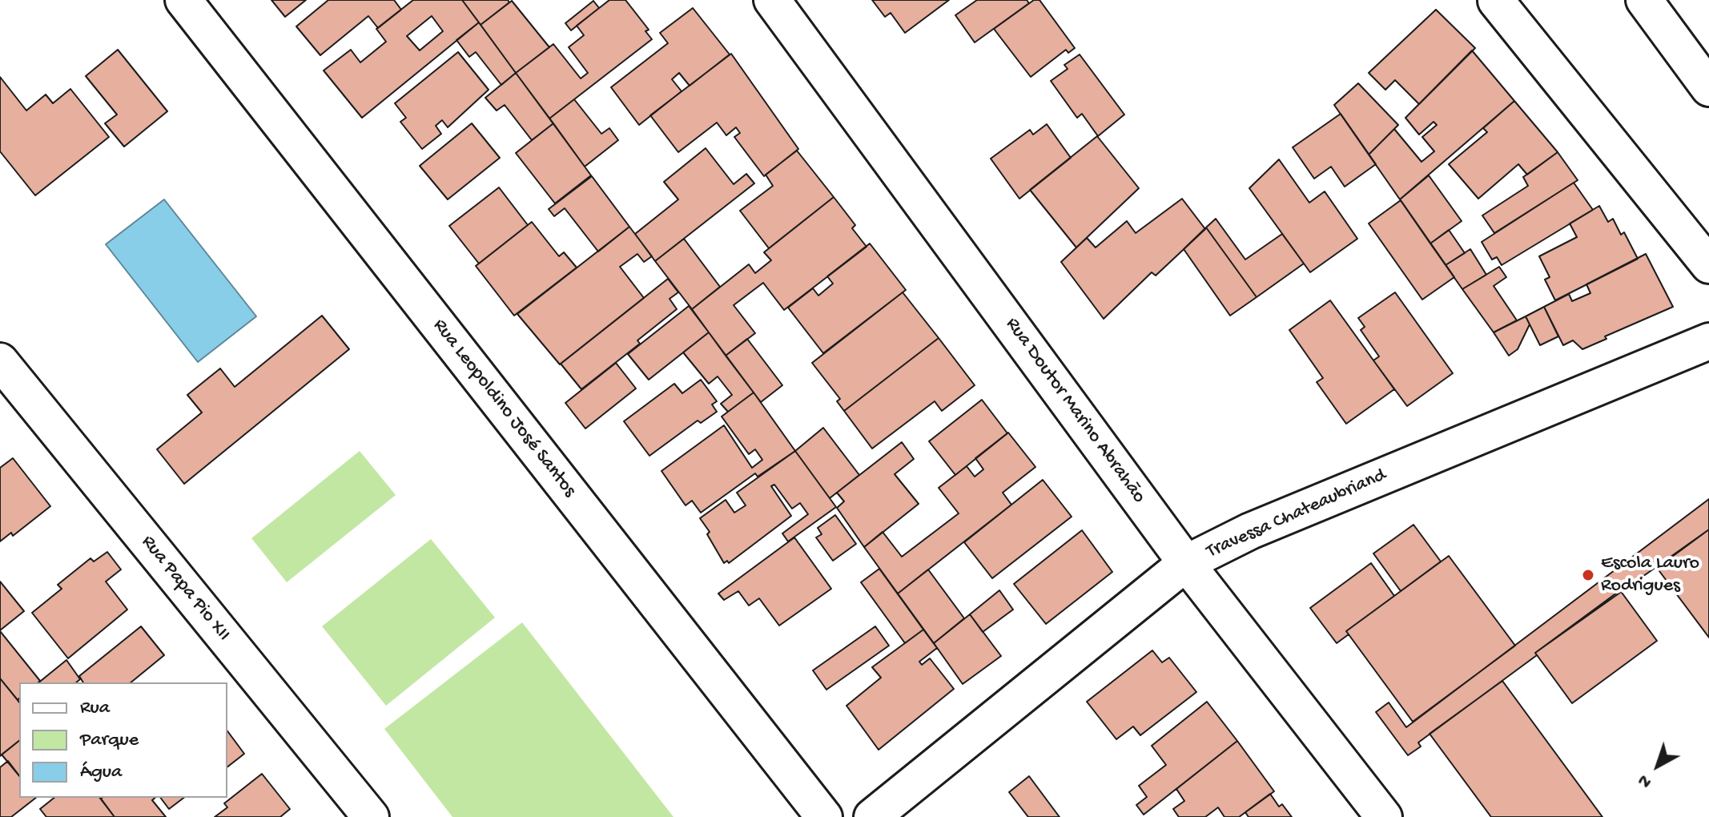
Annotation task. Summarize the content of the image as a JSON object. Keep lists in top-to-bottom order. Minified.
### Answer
{"streets":{"street":["Rua Leopoldino José Santos","Rua Doutor Marino Abrahão","Travessa Chateaubriand","Rua Papa Pio XII"]},"crossings":[["Rua Doutor Marino Abrahão","Travessa Chateaubriand"]],"places":["Escola Lauro Rodrigues"],"legend":["Rua","Parque","Água"],"north":"bottom left"}
